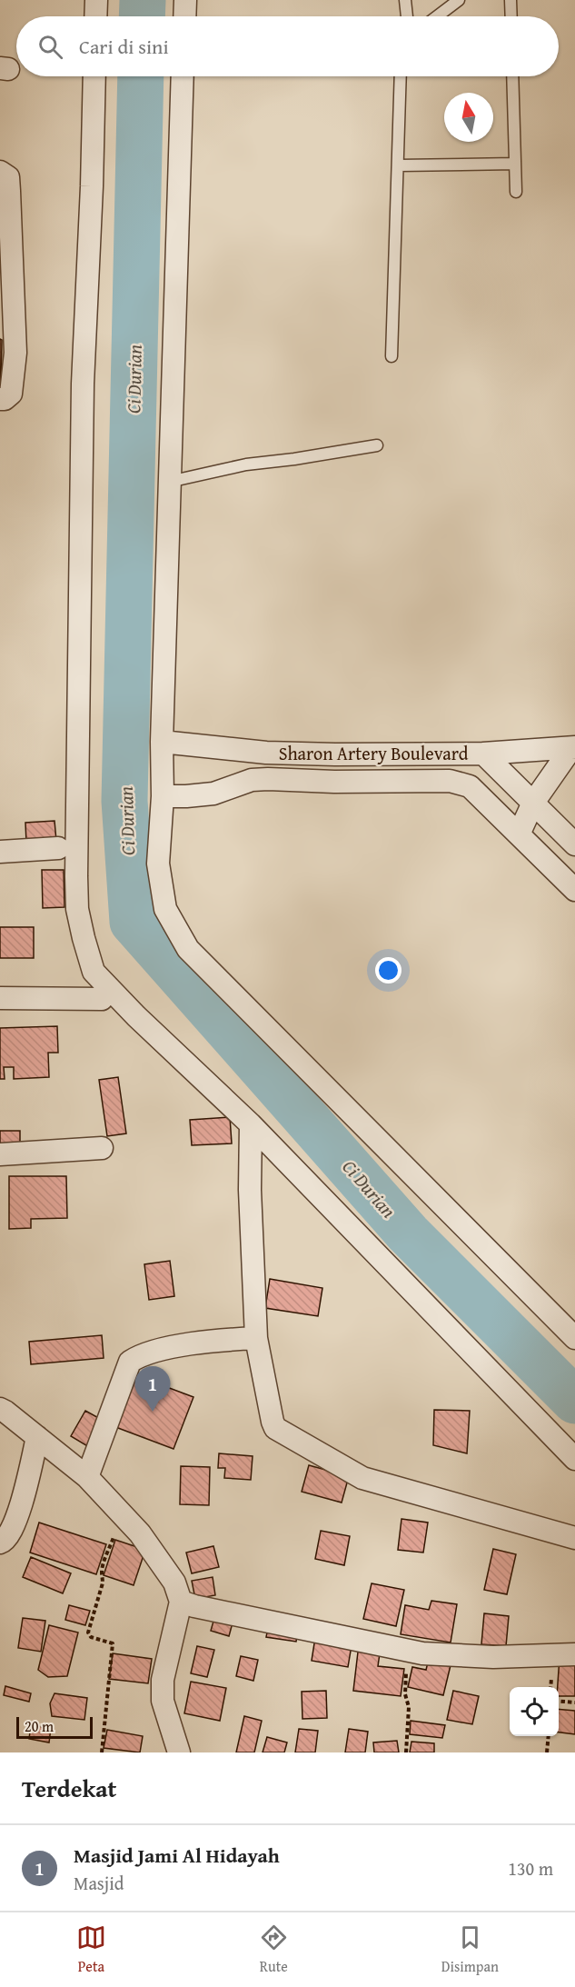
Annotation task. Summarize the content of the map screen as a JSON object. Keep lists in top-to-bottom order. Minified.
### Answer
{"streets":{"street":["Sharon Artery Boulevard"]},"water":["Ci Durian"],"scale_bar":"20 m","north":"top","page":{"search":"Cari di sini","pins":"1","scale":"20 m","heading":"Terdekat","list":[{"mark":"1","name":"Masjid Jami Al Hidayah","note":"Masjid","value":"130 m"}],"nav":["Peta","Rute","Disimpan"]}}
